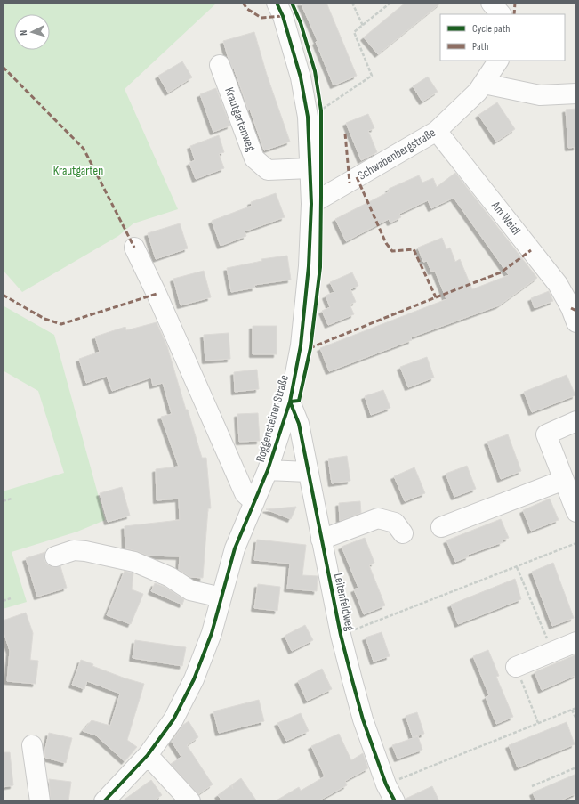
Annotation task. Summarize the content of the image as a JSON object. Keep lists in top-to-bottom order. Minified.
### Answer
{"streets":{"street":["Krautgartenweg","Schwabenbergstraße","Am Weidl","Roggensteiner Straße","Leitenfeldweg"]},"crossings":[["Krautgartenweg","Roggensteiner Straße"],["Schwabenbergstraße","Am Weidl"],["Schwabenbergstraße","Roggensteiner Straße"],["Roggensteiner Straße","Leitenfeldweg"]],"parks":["Krautgarten"],"legend":["Cycle path","Path"],"north":"left"}
